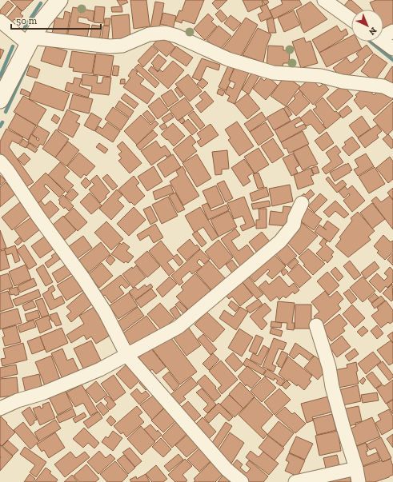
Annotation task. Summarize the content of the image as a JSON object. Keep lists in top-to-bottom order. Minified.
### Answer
{"scale_bar":"50 m","north":"bottom right"}
